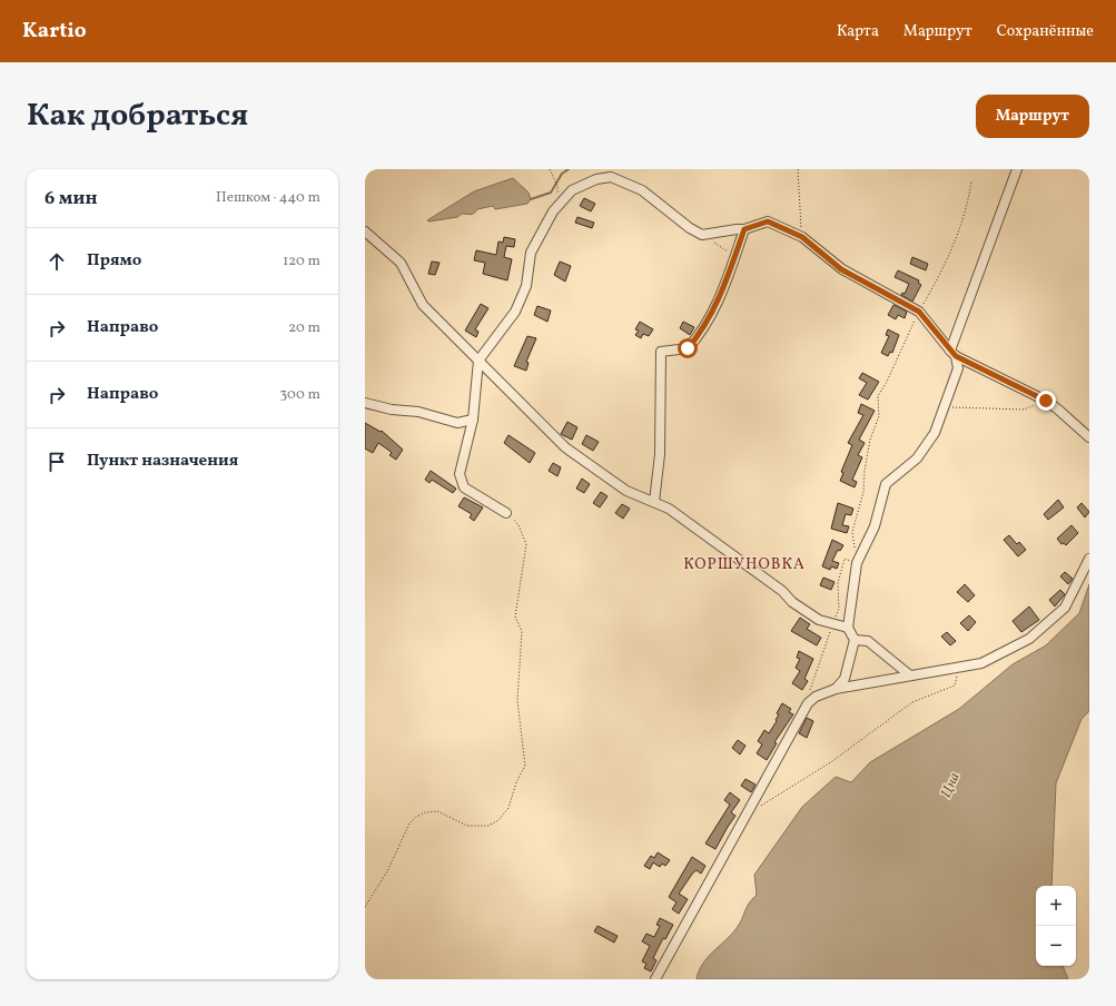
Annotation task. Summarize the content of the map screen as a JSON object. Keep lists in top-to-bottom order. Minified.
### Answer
{"districts":["КОРШУНОВКА"],"water":["Цна"],"page":{"header":"Kartio","nav":["Карта","Маршрут","Сохранённые"],"title":"Как добраться","buttons":"Маршрут","heading":["6 мин","Пешком · 440 m"],"list":[["Прямо","120 m"],["Направо","20 m"],["Направо","300 m"],"Пункт назначения"],"map_buttons":["+","−"]}}
